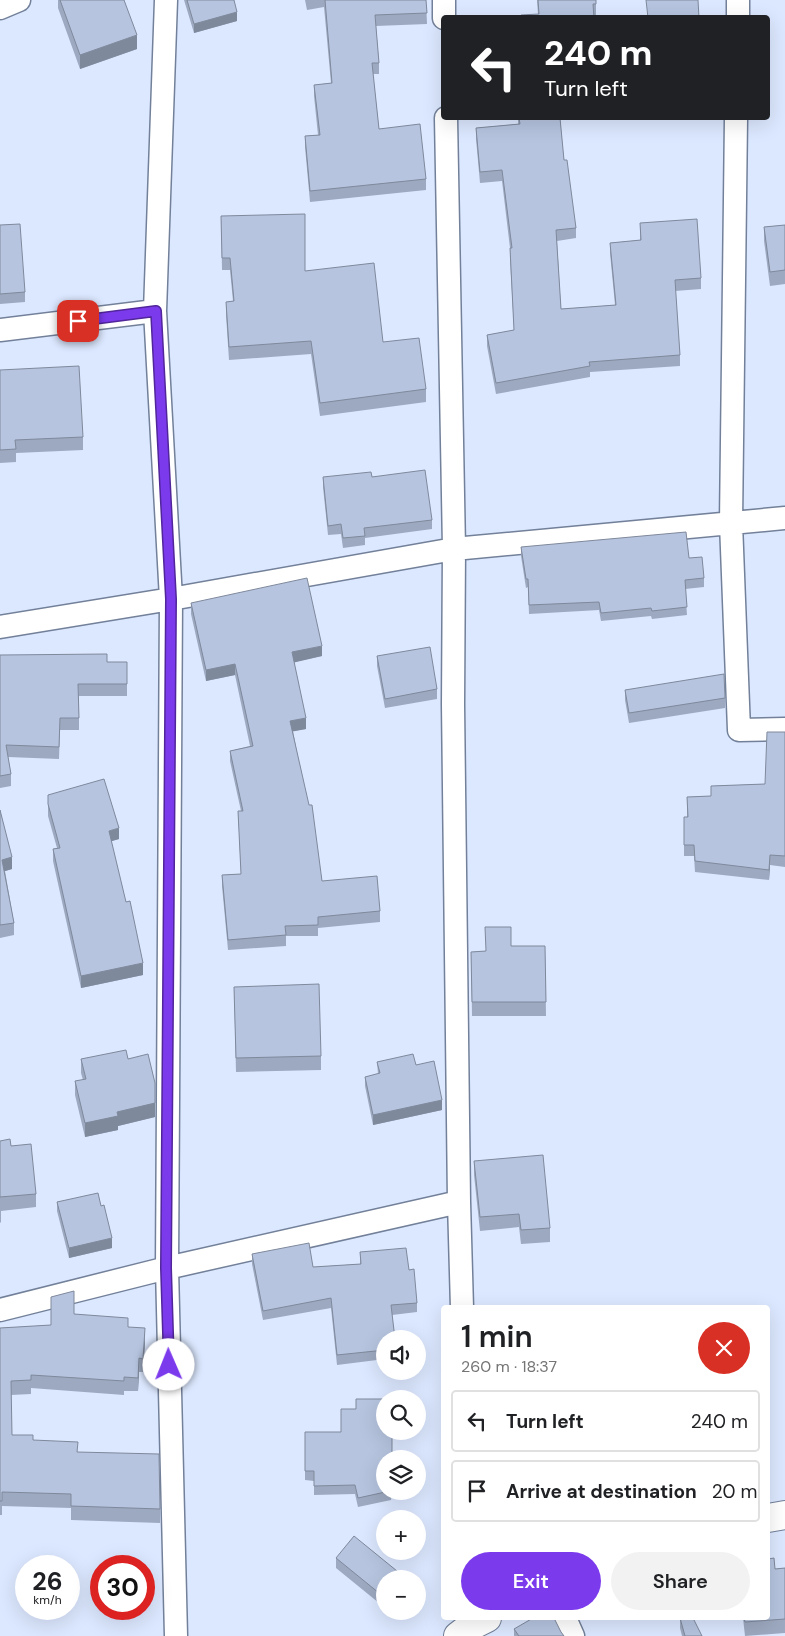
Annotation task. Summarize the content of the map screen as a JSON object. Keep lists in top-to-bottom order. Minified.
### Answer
{"page":{"turn":["240 m","Turn left"],"heading":["1 min","260 m · 18:37"],"map_buttons":["+","−"],"list":[{"name":"Turn left","value":"240 m"},{"name":"Arrive at destination","value":"20 m"}],"buttons":["Exit","Share"],"speed":"26 km/h","limit":"30"}}
